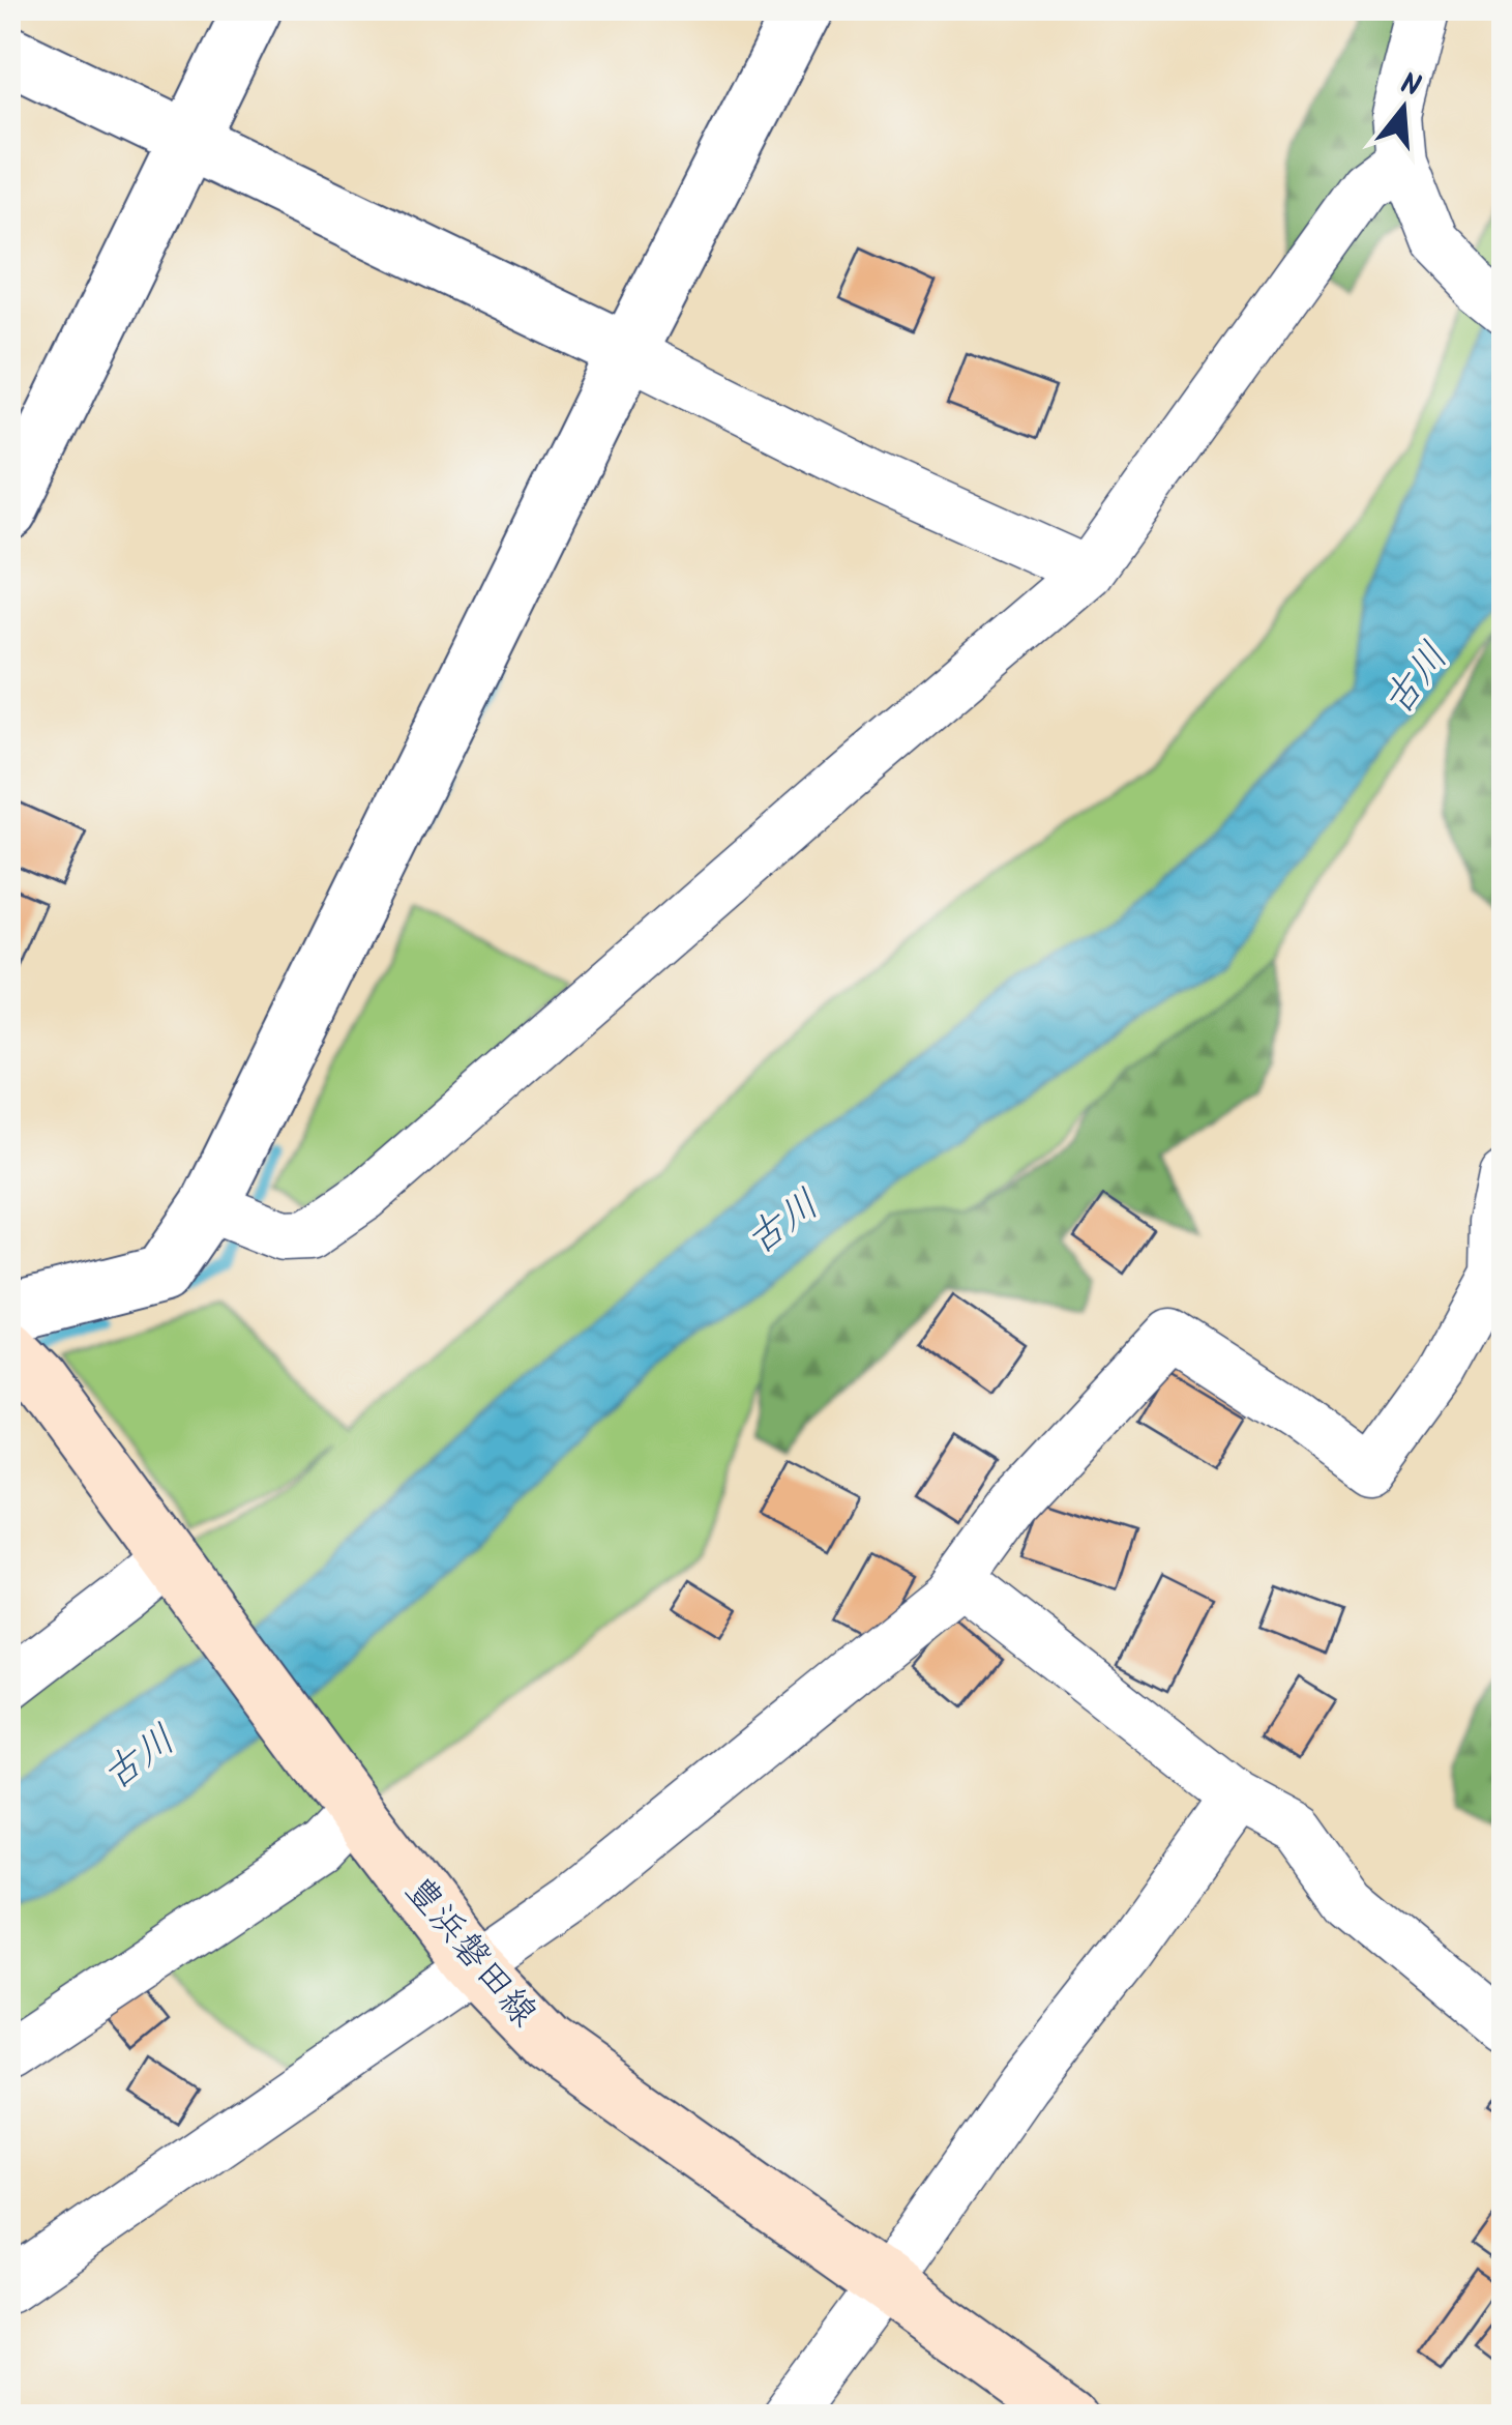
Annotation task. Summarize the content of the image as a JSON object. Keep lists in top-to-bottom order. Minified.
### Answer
{"streets":{"main road":["豊浜磐田線"]},"water":["古川"],"north":"top"}
